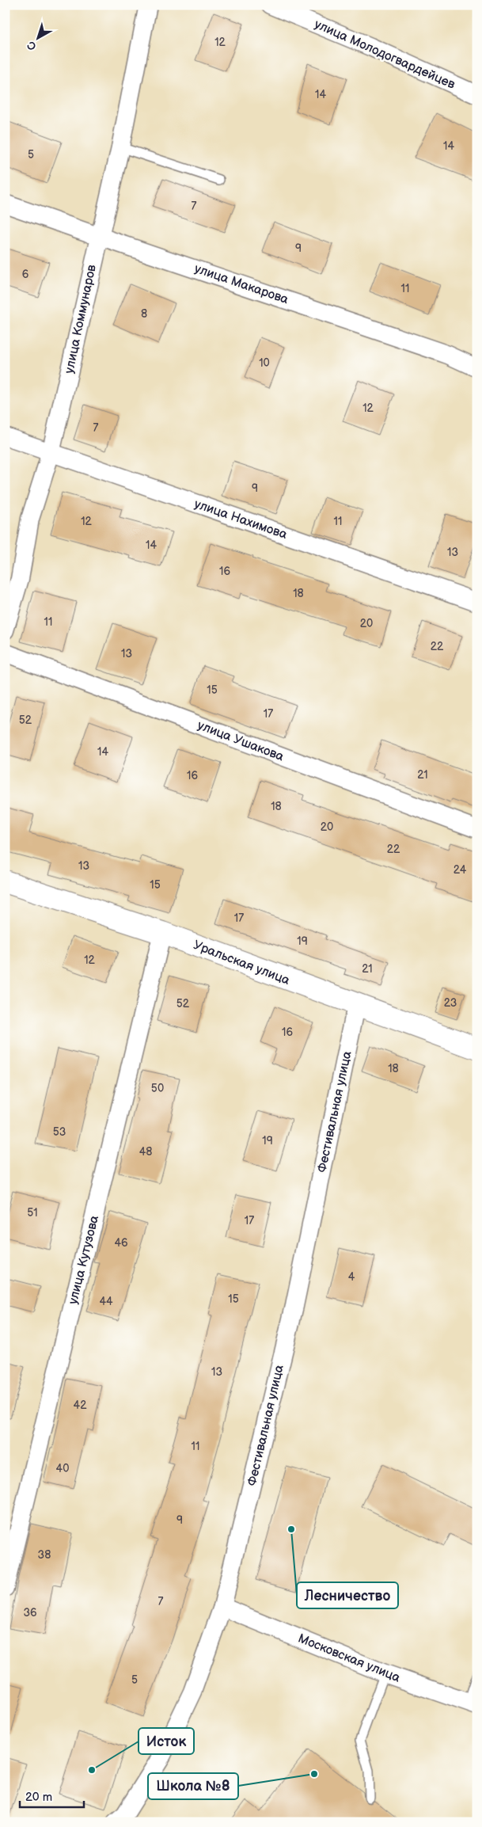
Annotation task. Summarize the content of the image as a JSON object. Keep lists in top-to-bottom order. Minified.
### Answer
{"streets":{"street":["улица Молодогвардейцев","улица Макарова","улица Коммунаров","улица Нахимова","улица Ушакова","Уральская улица","Фестивальная улица","улица Кутузова","Московская улица"]},"crossings":[["улица Макарова","улица Коммунаров"],["улица Коммунаров","улица Нахимова"],["Уральская улица","Фестивальная улица"],["Уральская улица","улица Кутузова"],["Фестивальная улица","Московская улица"]],"places":["Лесничество","Исток","Школа №8"],"house_numbers":["12","14","14","5","7","9","6","11","8","10","12","7","9","12","11","14","13","16","18","11","20","22","13","15","17","52","14","21","16","18","20","22","13","24","15","17","19","12","21","23","52","16","18","50","53","19","48","51","17","46","4","15","44","13","42","11","40","9","38","7","36","5"],"scale_bar":"20 m","north":"bottom left"}
